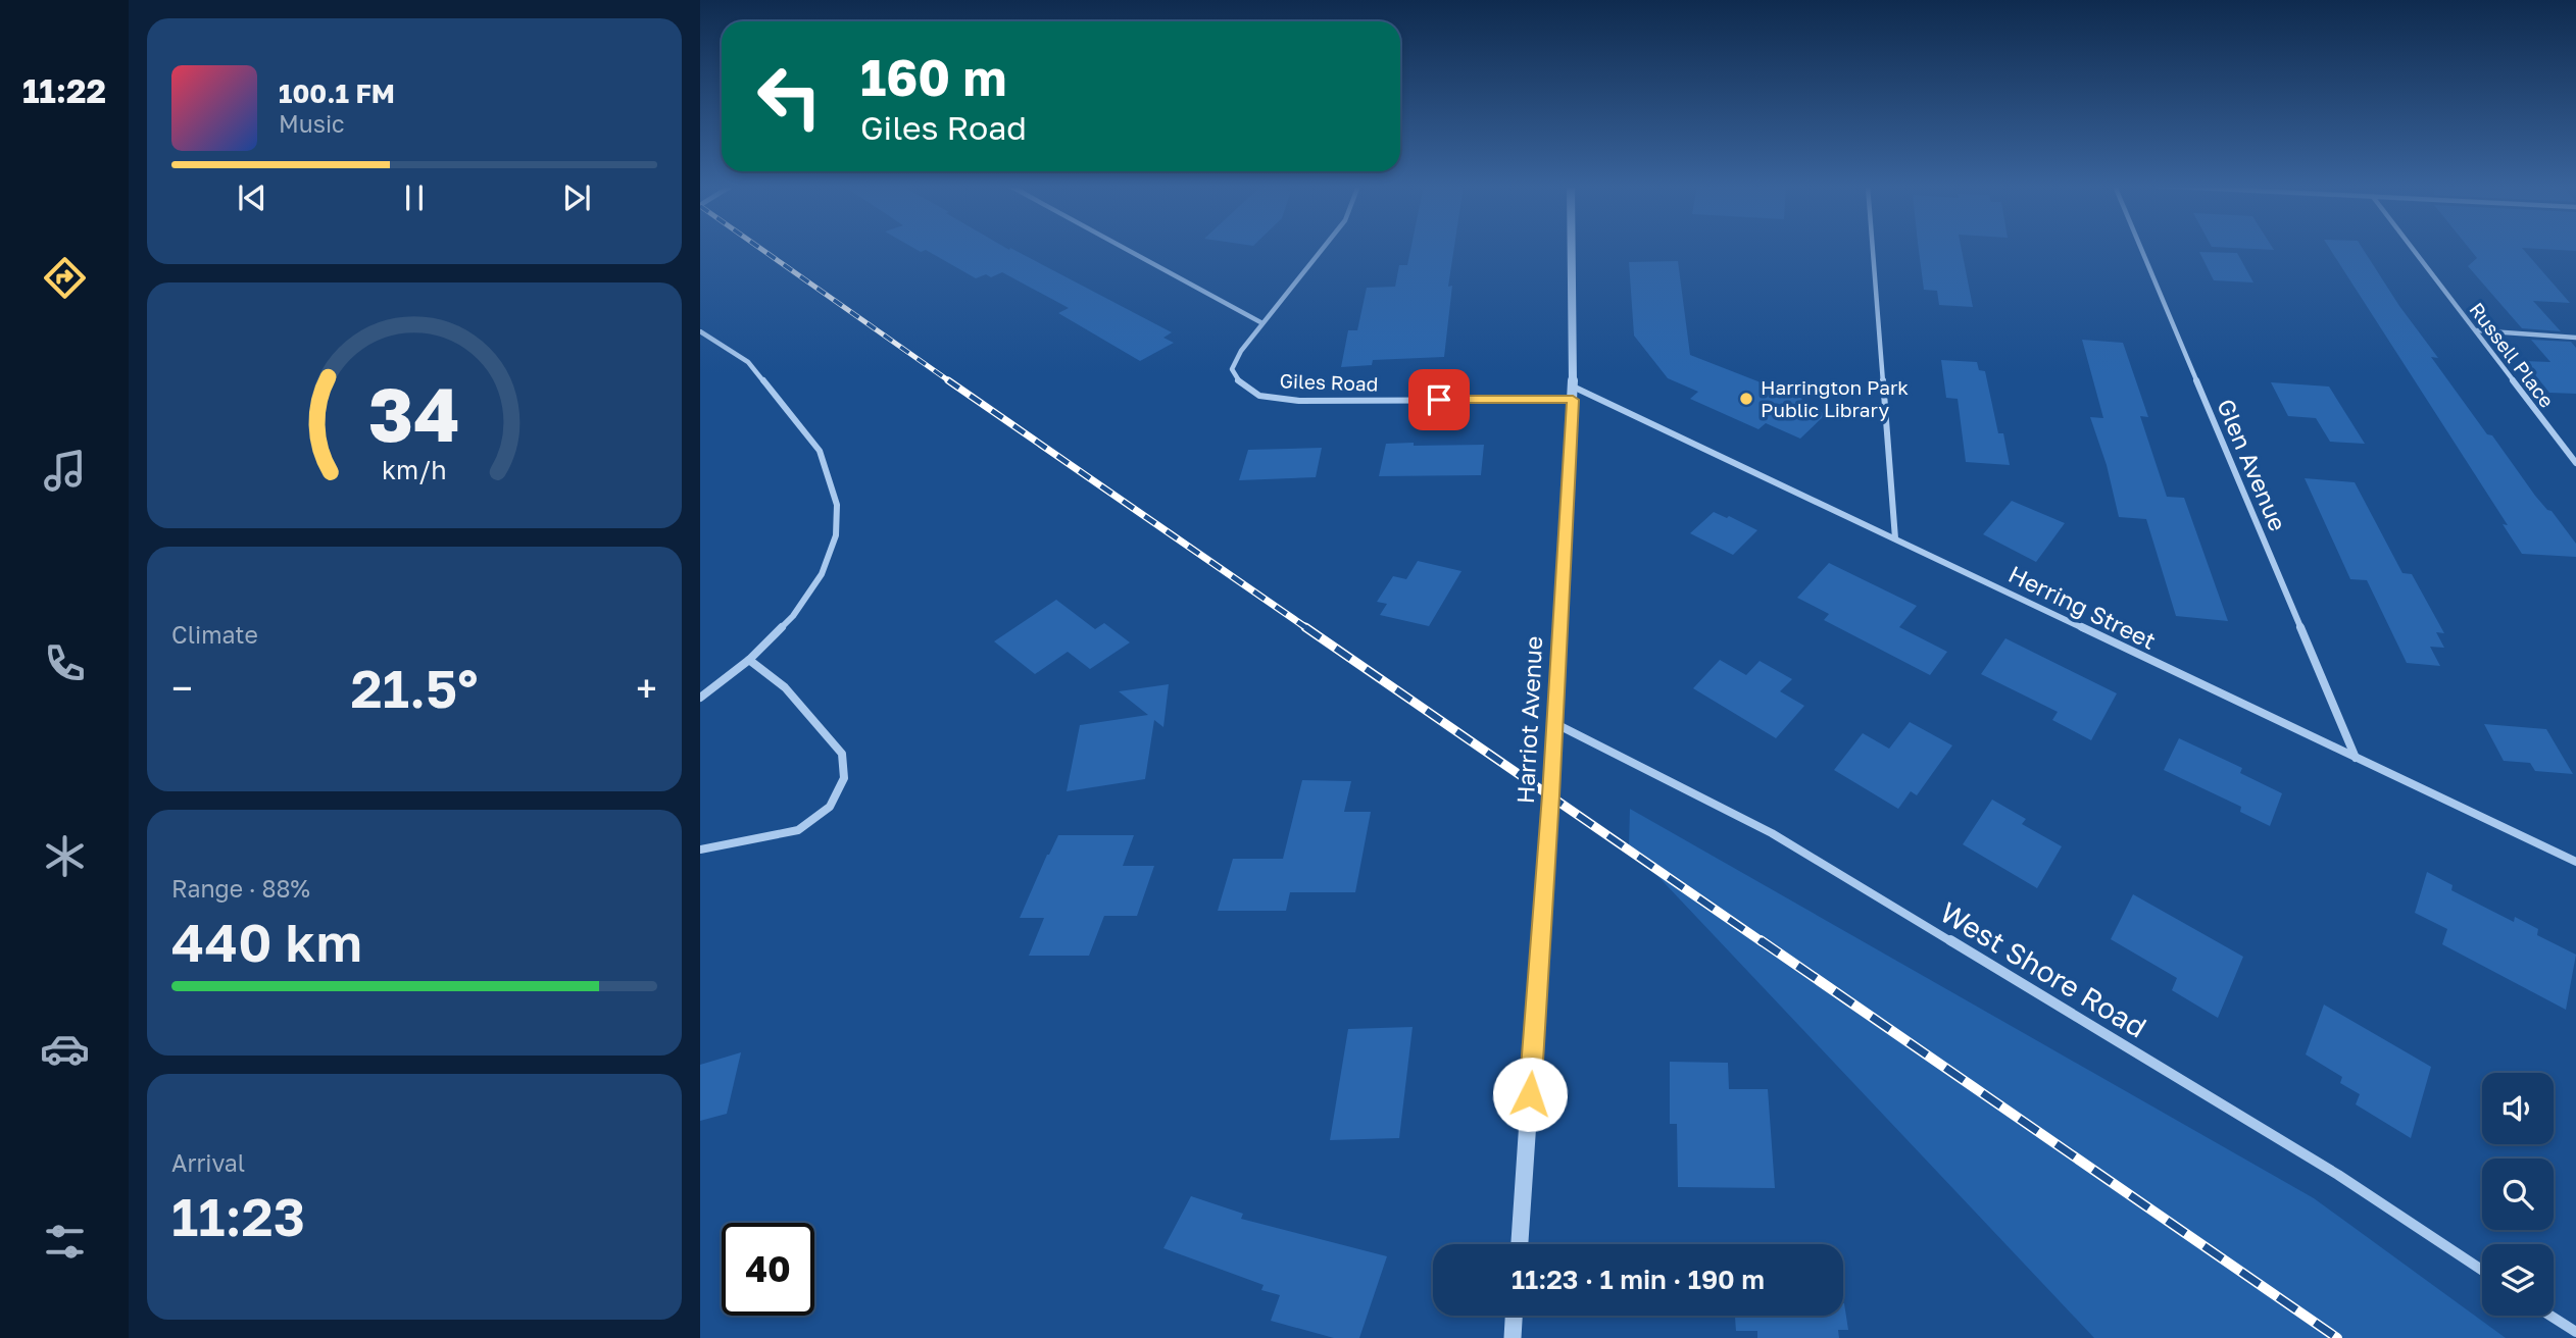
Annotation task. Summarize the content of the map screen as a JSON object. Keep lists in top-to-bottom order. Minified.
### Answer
{"streets":{"street":["Russell Place","Giles Road","Glen Avenue","Herring Street","Harriot Avenue","West Shore Road"]},"crossings":[["Giles Road","Herring Street"],["Giles Road","Harriot Avenue"],["Glen Avenue","Herring Street"],["Herring Street","Harriot Avenue"],["Harriot Avenue","West Shore Road"]],"places":["Harrington Park Public Library"],"page":{"tabs":"11:22","turn":["160 m","Giles Road"],"song":["100.1 FM","Music"],"tile":["Climate",["Range · 88%","440 km"],["Arrival","11:23"]],"heat":["−","21.5°","+"],"limit":"40","trip":"11:23 · 1 min · 190 m","gauge":["34","km/h"]}}
